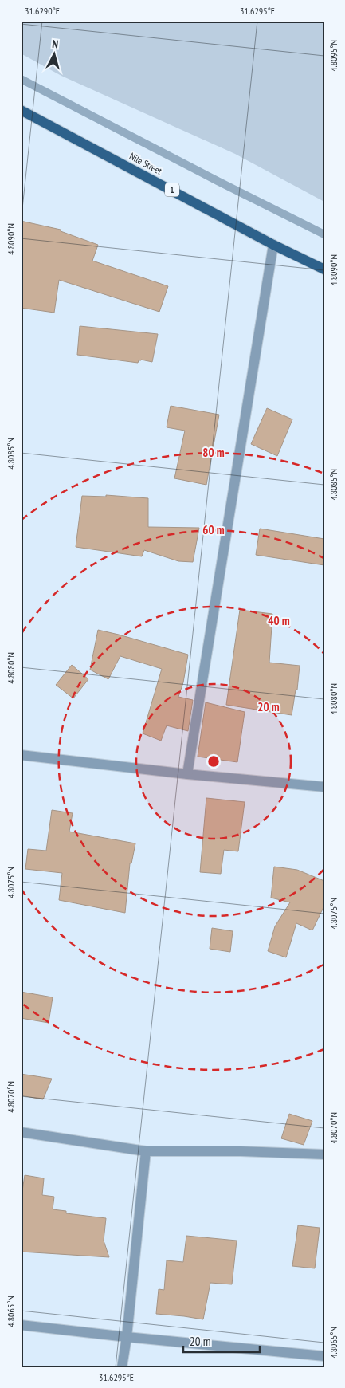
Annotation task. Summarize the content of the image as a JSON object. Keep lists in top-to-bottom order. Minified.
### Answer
{"streets":{"main road":["Nile Street","1"]},"scale_bar":"20 m","north":"top","coordinates":["31.6290°E","31.6295°E","4.8095°N","4.8090°N","4.8085°N","4.8080°N","4.8075°N","4.8070°N","4.8065°N"],"rings":["80 m","60 m","40 m","20 m"]}
